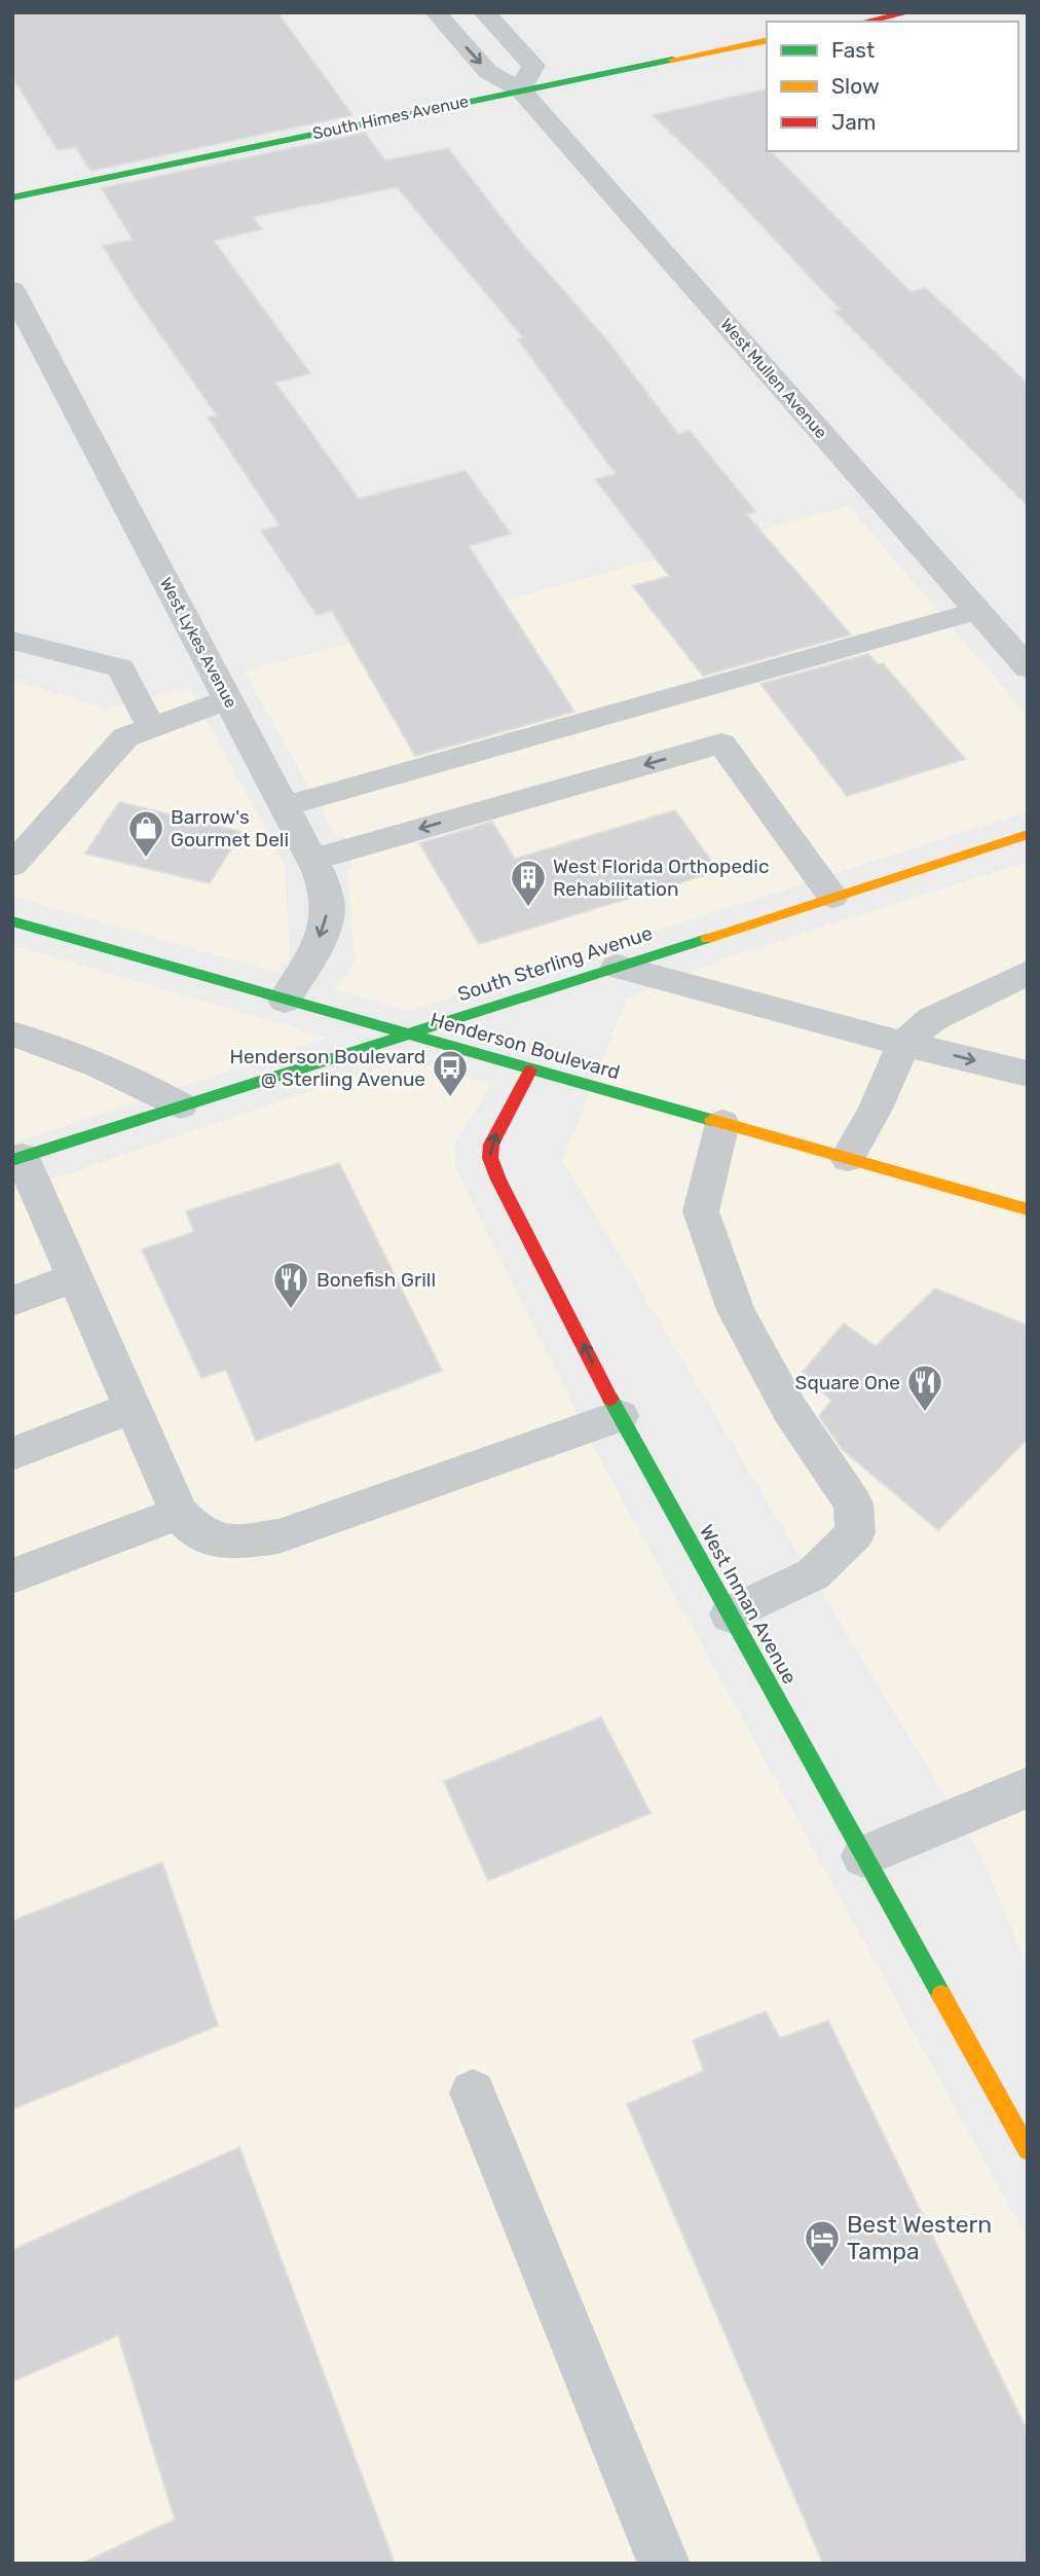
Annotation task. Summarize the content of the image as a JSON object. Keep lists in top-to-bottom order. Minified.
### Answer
{"streets":{"street":["South Himes Avenue","West Mullen Avenue","West Lykes Avenue","South Sterling Avenue","Henderson Boulevard","West Inman Avenue"]},"crossings":[["South Himes Avenue","West Mullen Avenue"],["West Lykes Avenue","Henderson Boulevard"],["South Sterling Avenue","Henderson Boulevard"],["Henderson Boulevard","West Inman Avenue"]],"places":{"shop":["Barrow's Gourmet Deli"],"building":["West Florida Orthopedic Rehabilitation"],"bus stop":["Henderson Boulevard @ Sterling Avenue"],"restaurant":["Bonefish Grill","Square One"],"hotel":["Best Western Tampa"]},"legend":["Fast","Slow","Jam"]}
